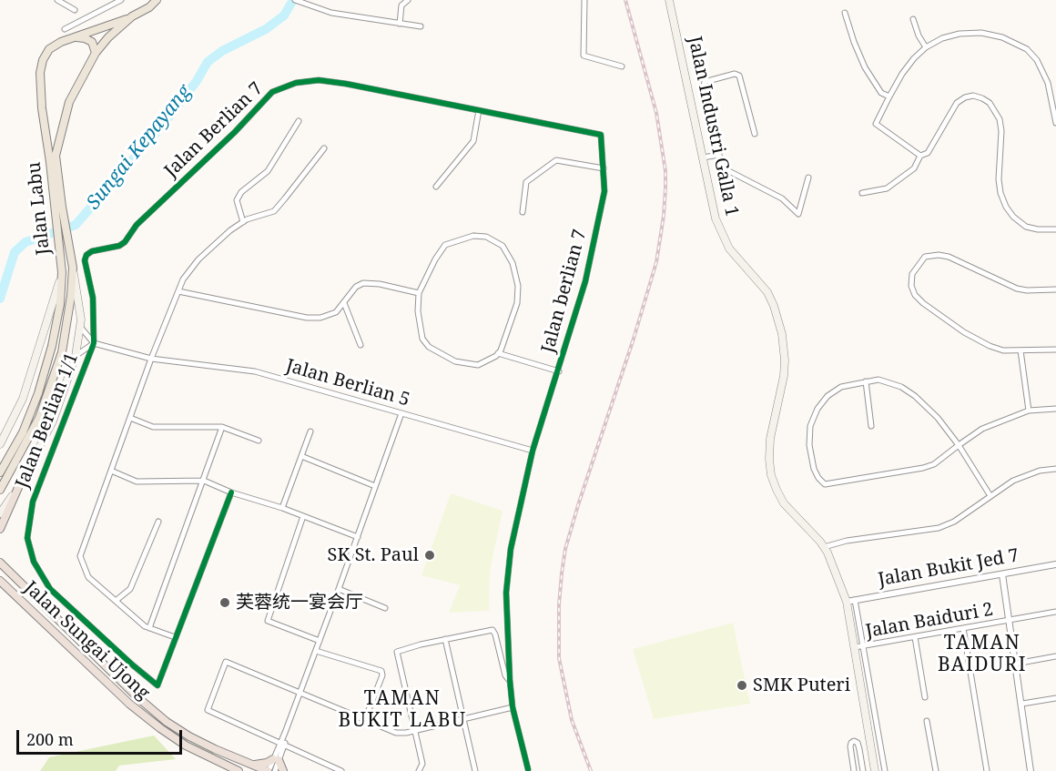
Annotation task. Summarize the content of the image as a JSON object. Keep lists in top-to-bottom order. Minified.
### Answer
{"streets":{"highway":["Jalan Sungai Ujong"],"main road":["Jalan Industri Galla 1","Jalan Labu"],"street":["Jalan Berlian 7","Jalan berlian 7","Jalan Berlian 5","Jalan Berlian 1/1","Jalan Bukit Jed 7","Jalan Baiduri 2"]},"crossings":[["Jalan Industri Galla 1","Jalan Bukit Jed 7"],["Jalan Industri Galla 1","Jalan Baiduri 2"],["Jalan Berlian 7","Jalan berlian 7"],["Jalan Berlian 7","Jalan Berlian 5"],["Jalan Berlian 7","Jalan Berlian 1/1"],["Jalan berlian 7","Jalan Berlian 5"],["Jalan Berlian 5","Jalan Berlian 1/1"]],"districts":["TAMAN BAIDURI","TAMAN BUKIT LABU"],"water":["Sungai Kepayang"],"places":["SK St. Paul","芙蓉统一宴会厅","SMK Puteri"],"scale_bar":"200 m"}
